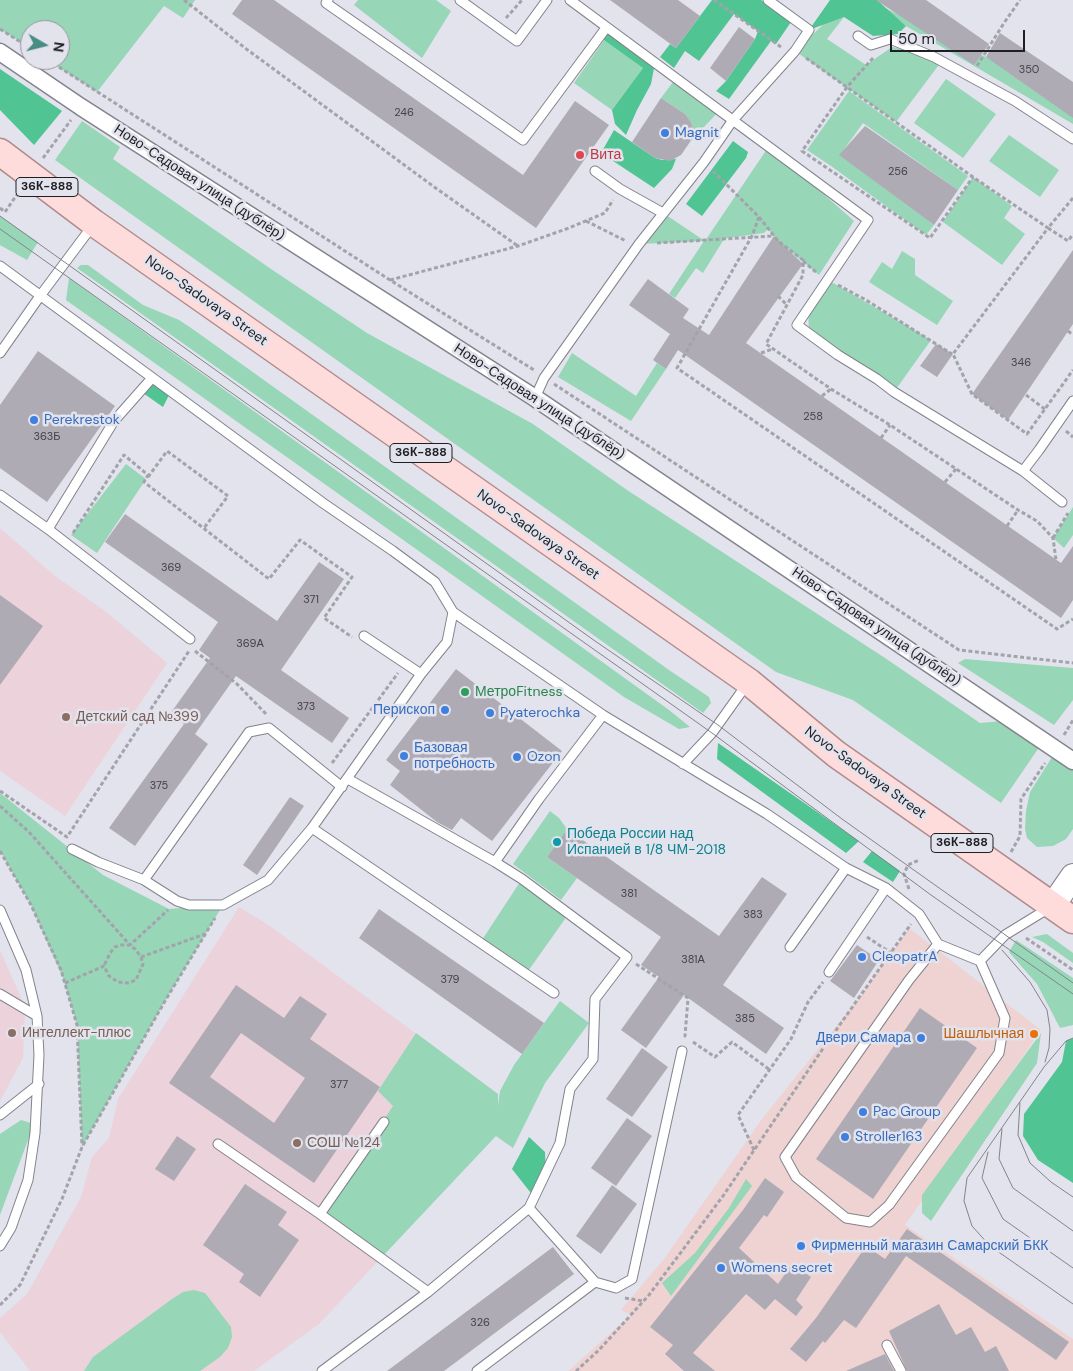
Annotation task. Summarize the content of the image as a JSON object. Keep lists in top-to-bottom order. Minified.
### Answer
{"streets":{"main road":["36К-888","Novo-Sadovaya Street"],"street":["Ново-Садовая улица (дублёр)"]},"places":["Magnit","Вита","Perekrestok","МетроFitness","Перископ","Pyaterochka","Детский сад №399","Базовая потребность","Ozon","Победа России над Испанией в 1/8 ЧМ-2018","CleopatrA","Интеллект-плюс","Шашлычная","Двери Самара","Pac Group","Stroller163","СОШ №124","Фирменный магазин Самарский БКК","Womens secret"],"house_numbers":["350","246","256","346","258","363Б","369","371","369А","373","375","381","383","381А","379","385","377","326"],"scale_bar":"50 m","north":"right"}
